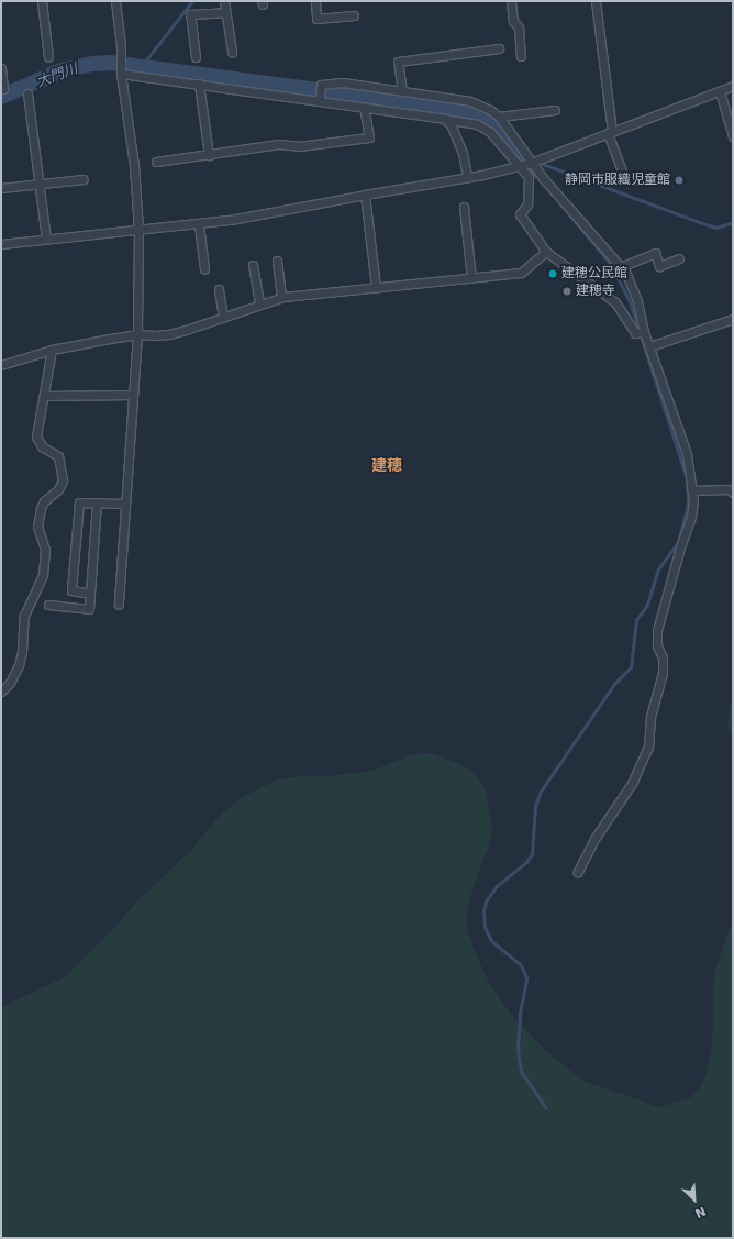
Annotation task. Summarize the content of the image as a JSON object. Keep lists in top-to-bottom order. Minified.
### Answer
{"districts":["建穂"],"water":["大門川"],"places":["静岡市服織児童館","建穂公民館","建穂寺"],"north":"bottom right"}
